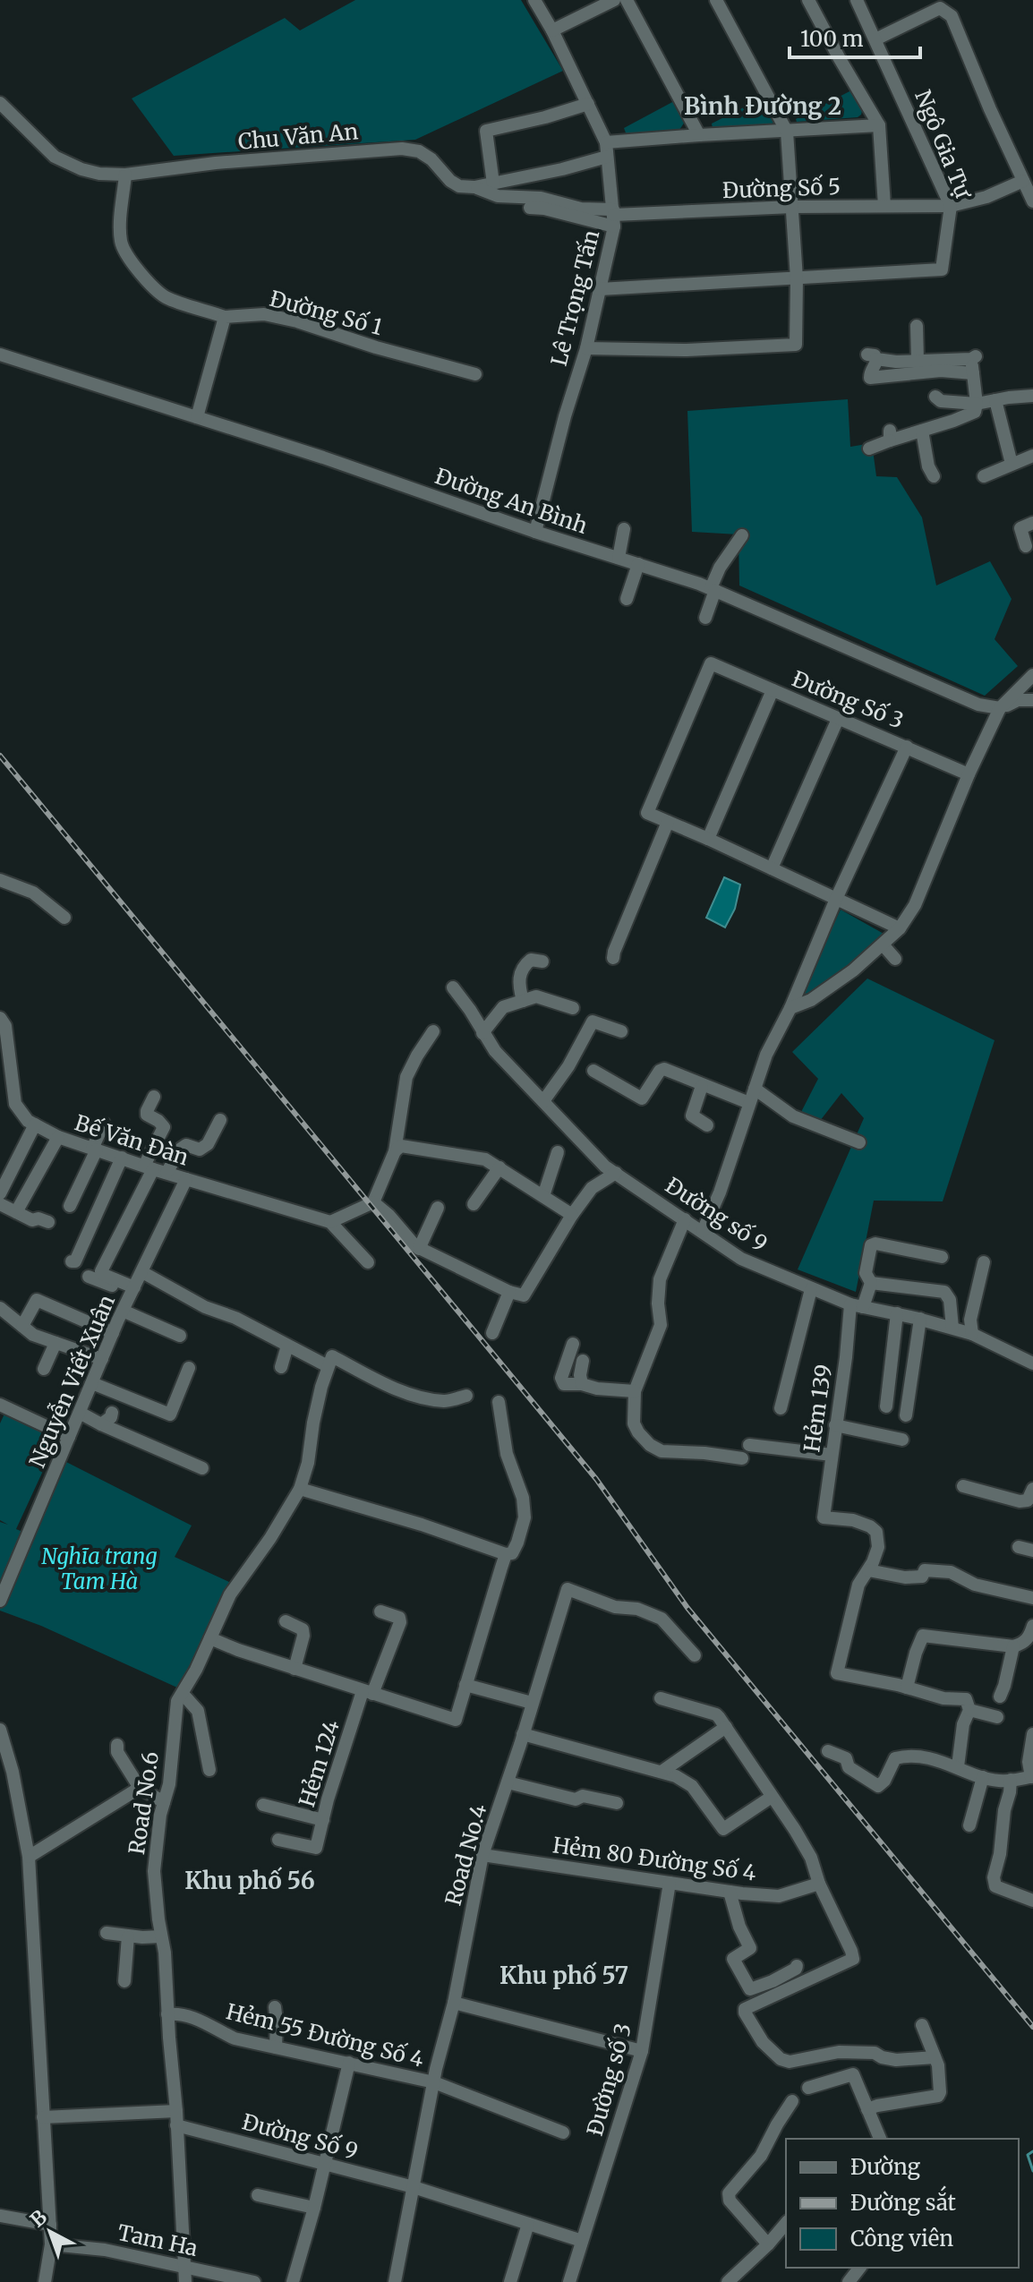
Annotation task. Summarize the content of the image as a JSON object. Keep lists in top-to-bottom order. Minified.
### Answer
{"streets":{"street":["Chu Văn An","Ngô Gia Tự","Đường Số 5","Lê Trọng Tấn","Đường Số 1","Đường An Bình","Đường Số 3","Bế Văn Đàn","Đường số 9","Nguyễn Viết Xuân","Hẻm 139","Hẻm 124","Road No.6","Road No.4","Hẻm 80 Đường Số 4","Hẻm 55 Đường Số 4","Đường số 3","Đường Số 9","Tam Ha"]},"crossings":[["Chu Văn An","Đường Số 5"],["Chu Văn An","Lê Trọng Tấn"],["Ngô Gia Tự","Đường Số 5"],["Đường Số 5","Lê Trọng Tấn"],["Lê Trọng Tấn","Đường An Bình"],["Bế Văn Đàn","Nguyễn Viết Xuân"],["Đường số 9","Hẻm 139"],["Road No.6","Hẻm 55 Đường Số 4"],["Road No.6","Đường Số 9"],["Road No.6","Tam Ha"],["Road No.4","Hẻm 80 Đường Số 4"],["Road No.4","Hẻm 55 Đường Số 4"],["Road No.4","Đường Số 9"],["Hẻm 80 Đường Số 4","Đường số 3"],["Đường số 3","Đường Số 9"]],"districts":["Bình Đường 2","Khu phố 56","Khu phố 57"],"parks":["Nghĩa trang Tam Hà"],"legend":["Đường","Đường sắt","Công viên"],"scale_bar":"100 m","north":"top left"}
